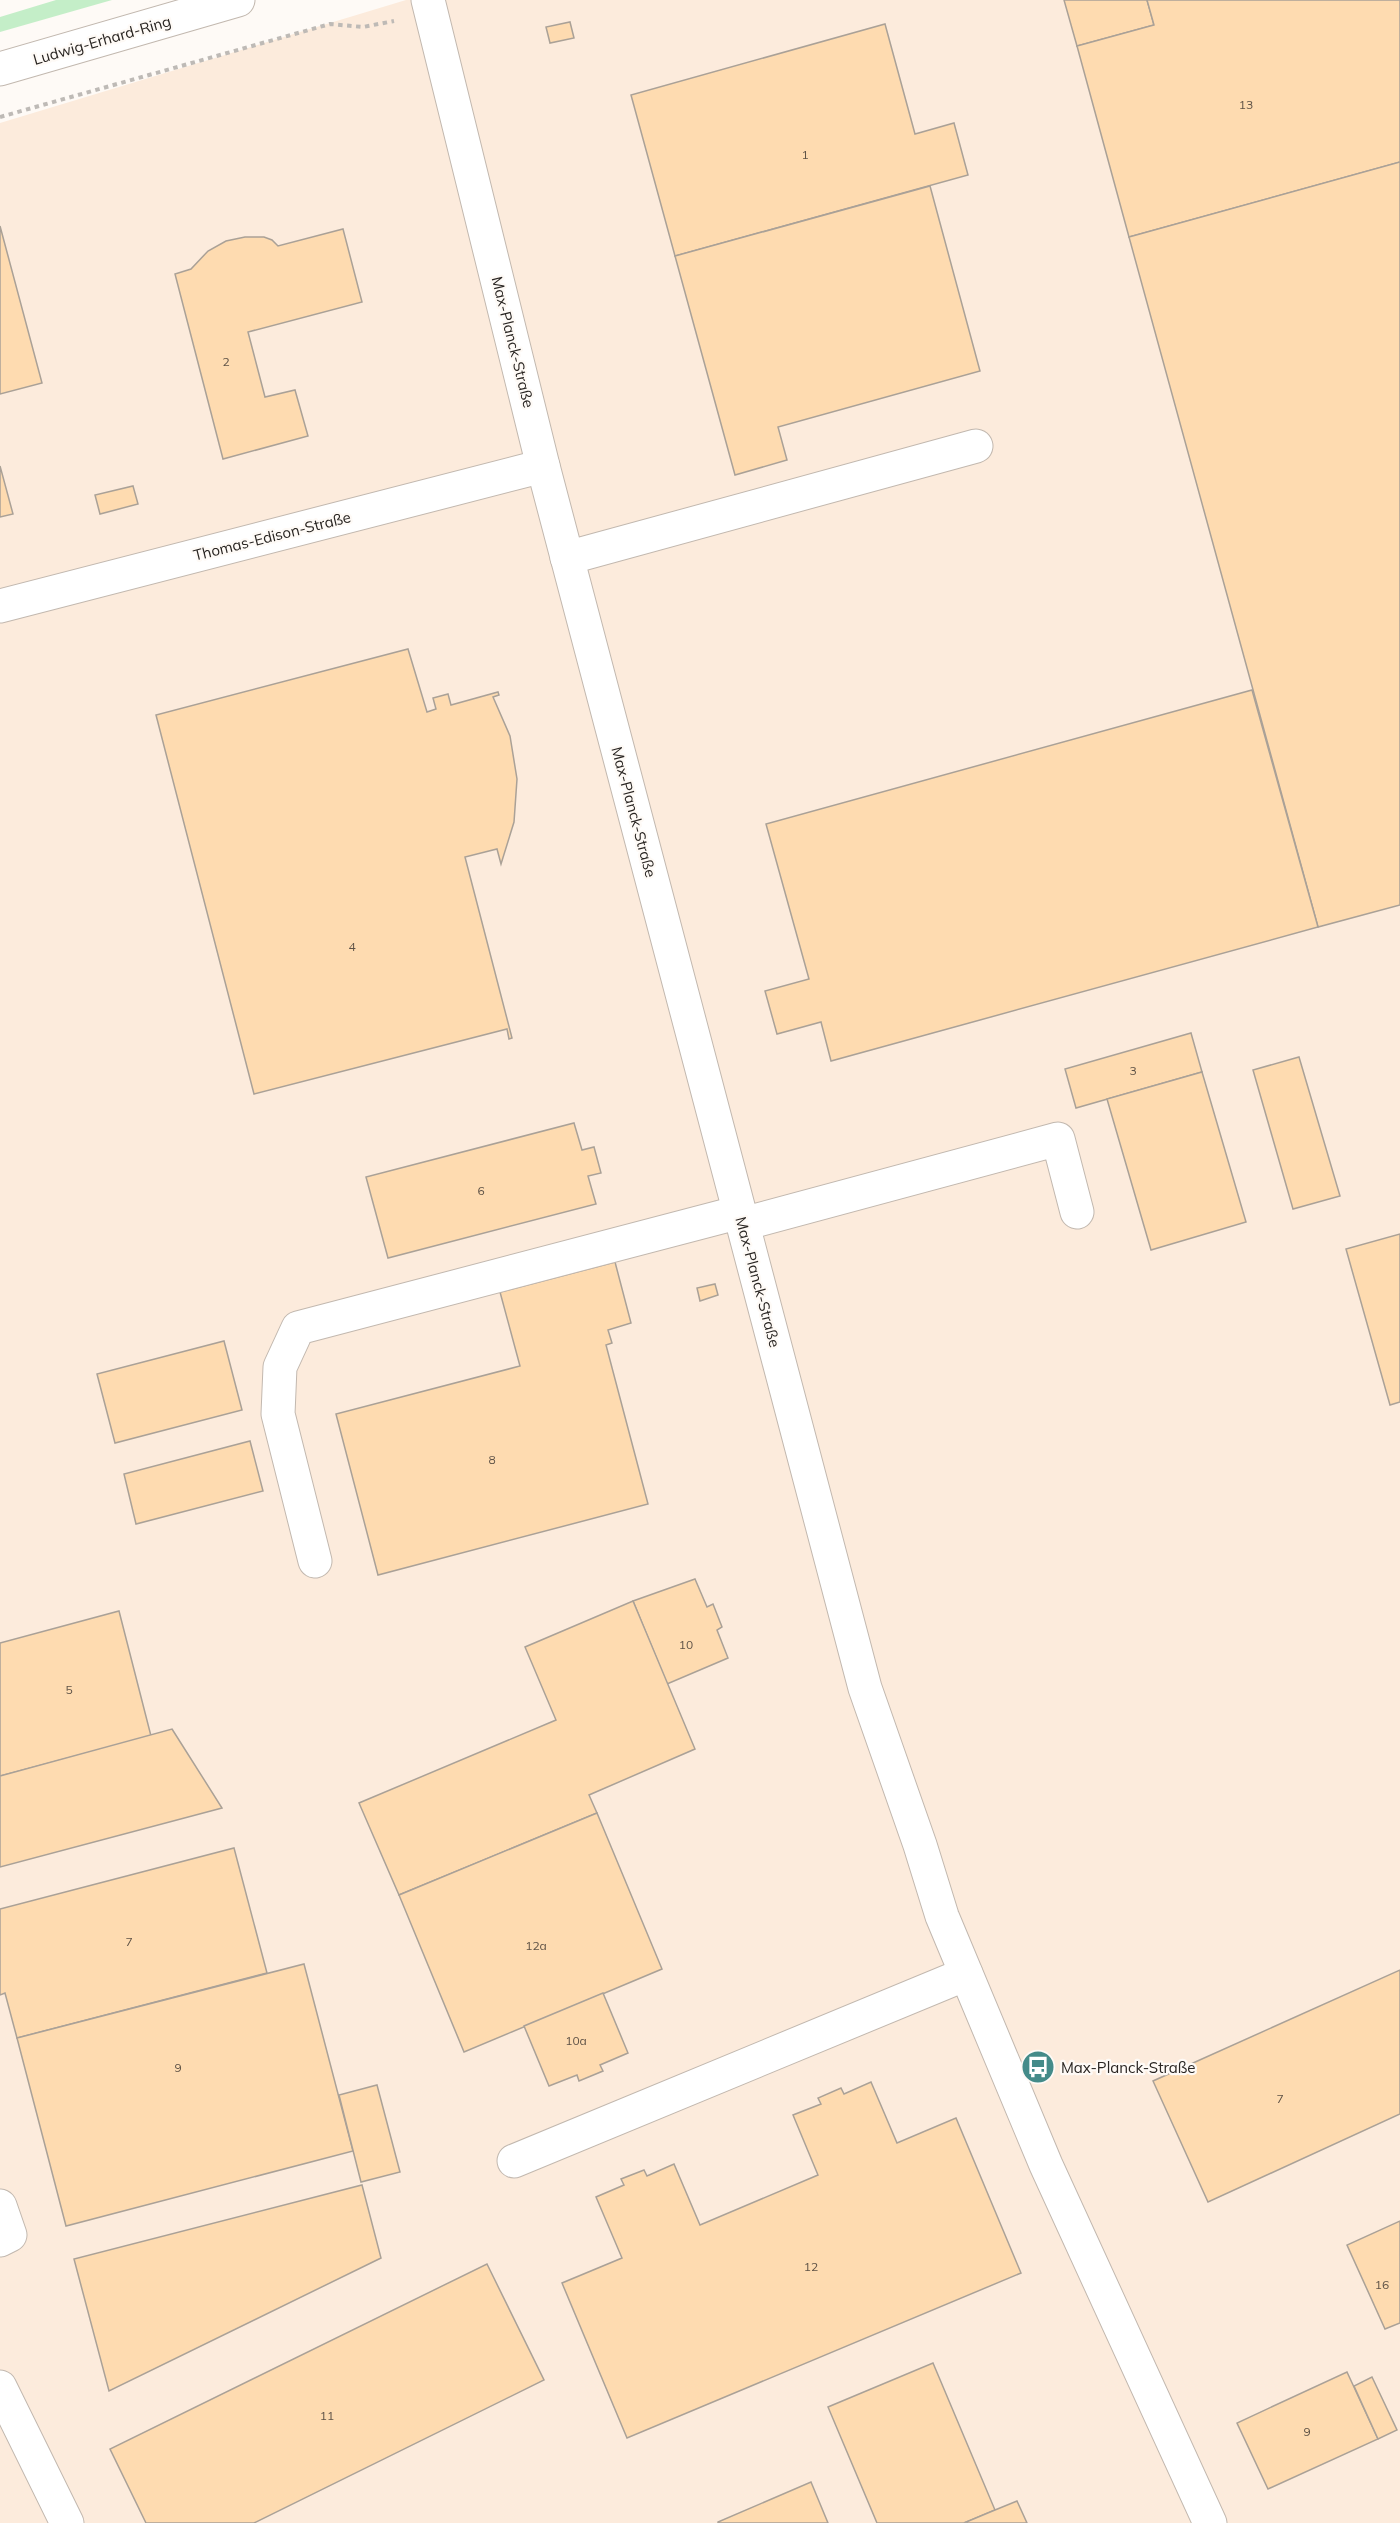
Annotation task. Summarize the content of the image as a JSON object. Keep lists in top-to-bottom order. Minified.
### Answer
{"streets":{"street":["Ludwig-Erhard-Ring","Max-Planck-Straße","Thomas-Edison-Straße"]},"crossings":[["Max-Planck-Straße","Thomas-Edison-Straße"]],"places":{"bus stop":["Max-Planck-Straße"]},"house_numbers":["13","1","2","4","3","6","8","10","5","7","12a","10a","9","7","12","16","11","9"]}
